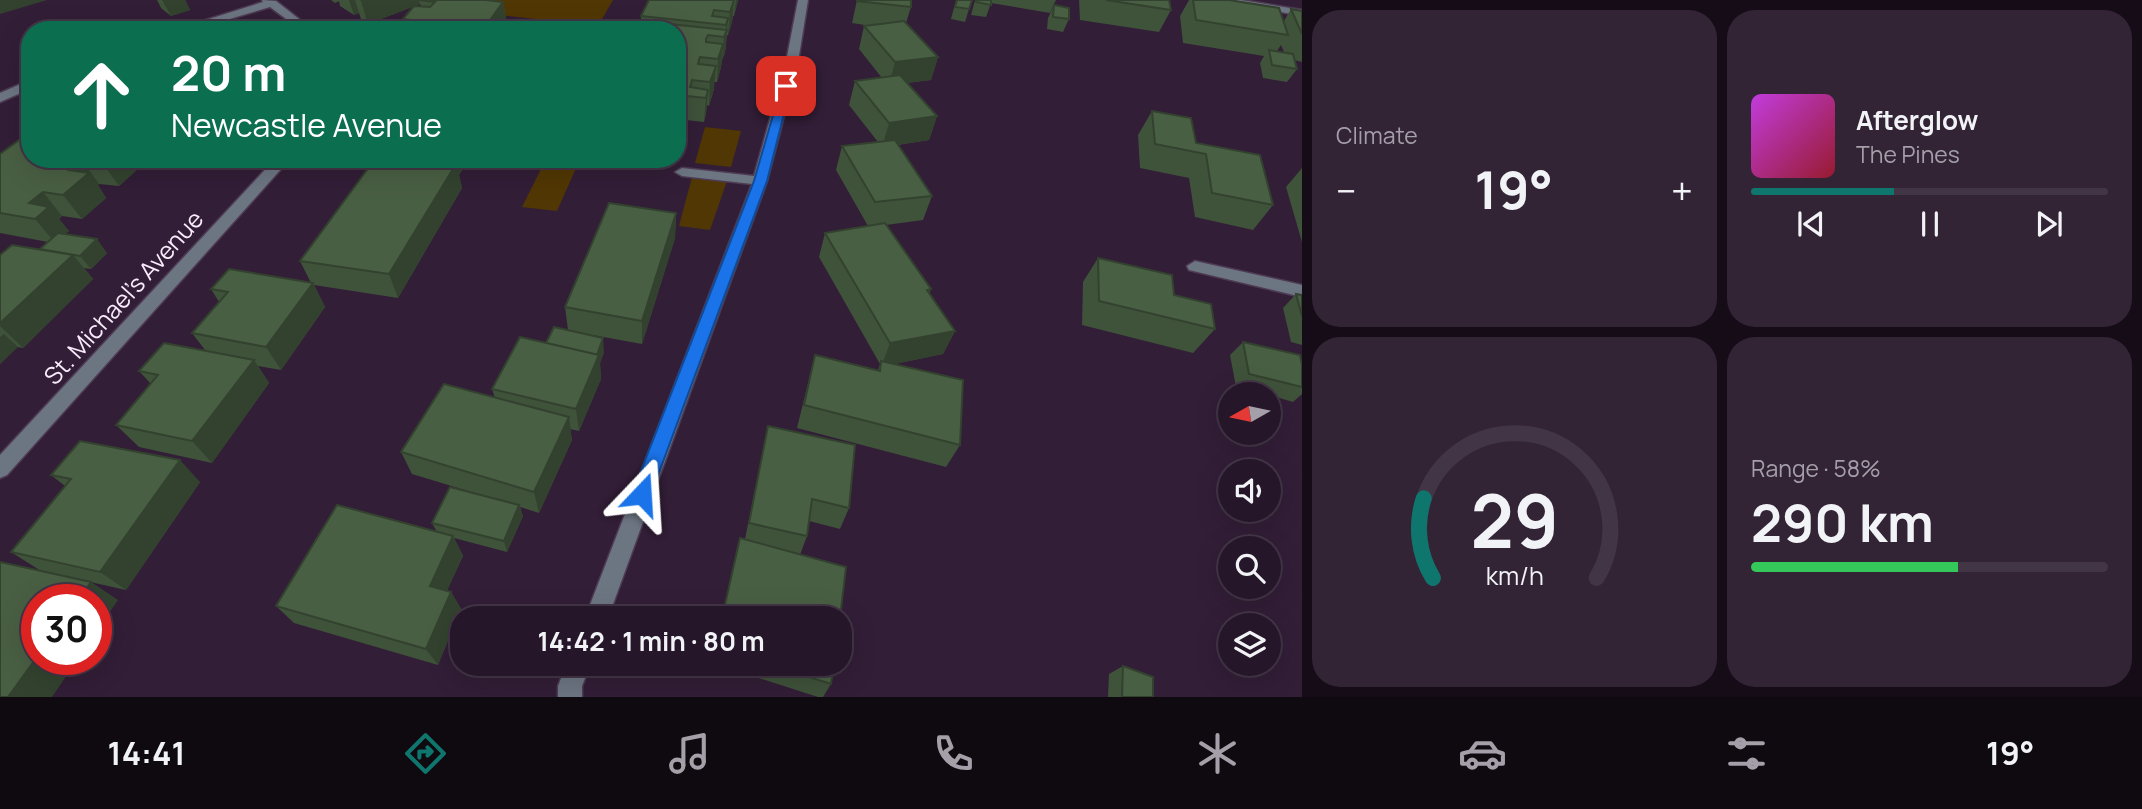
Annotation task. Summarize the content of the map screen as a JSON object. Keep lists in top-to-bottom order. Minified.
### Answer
{"streets":{"street":["St. Michael's Avenue"]},"north":"left","page":{"tile":["Climate",["Range · 58%","290 km"]],"turn":["20 m","Newcastle Avenue"],"song":["Afterglow","The Pines"],"heat":["−","19°","+"],"limit":"30","trip":"14:42 · 1 min · 80 m","tabs":["14:41","19°"],"gauge":["29","km/h"]}}
